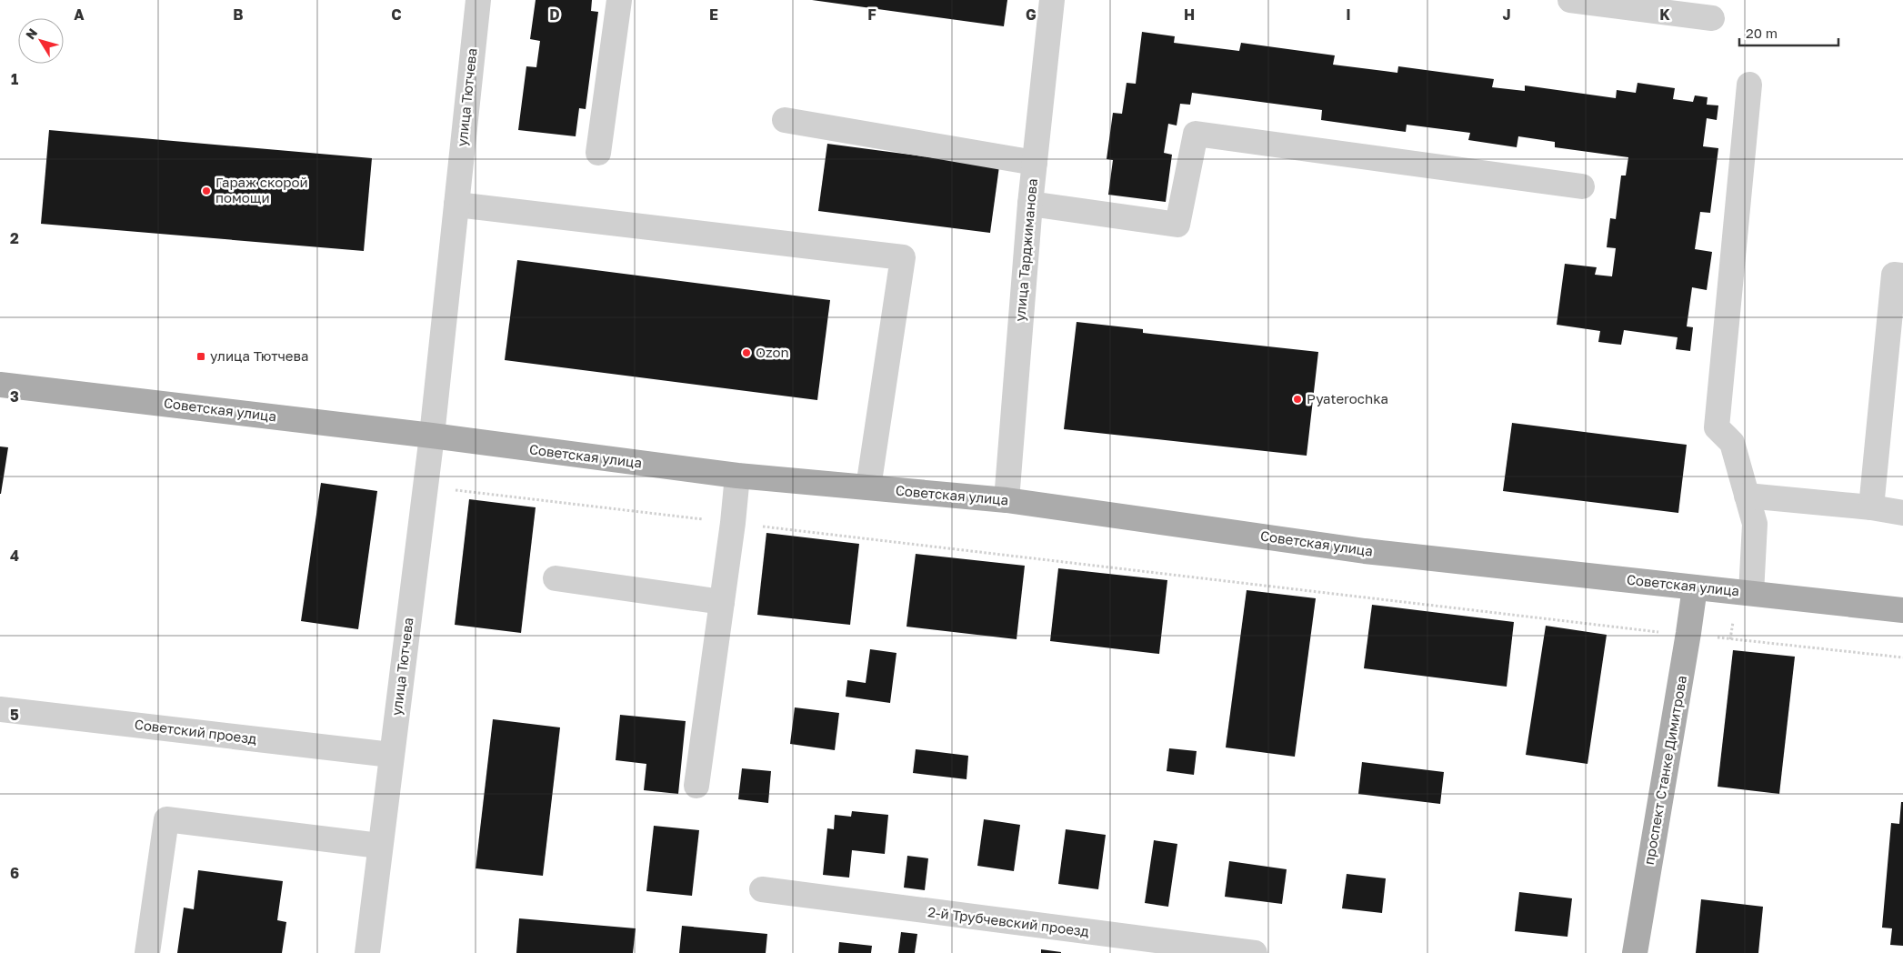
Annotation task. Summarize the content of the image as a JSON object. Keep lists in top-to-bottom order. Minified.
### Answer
{"streets":{"main road":["Советская улица","проспект Станке Димитрова"],"street":["улица Тютчева","улица Тарджиманова","Советский проезд","2-й Трубчевский проезд"]},"crossings":[["улица Тютчева","Советская улица"],["улица Тютчева","Советский проезд"],["улица Тарджиманова","Советская улица"],["Советская улица","проспект Станке Димитрова"]],"places":{"other":["Гараж скорой помощи","Ozon","Pyaterochka"],"transit":["улица Тютчева"]},"scale_bar":"20 m","north":"top left","grid":{"columns":["A","B","C","D","E","F","G","H","I","J","K"],"rows":["1","2","3","4","5","6"]}}
